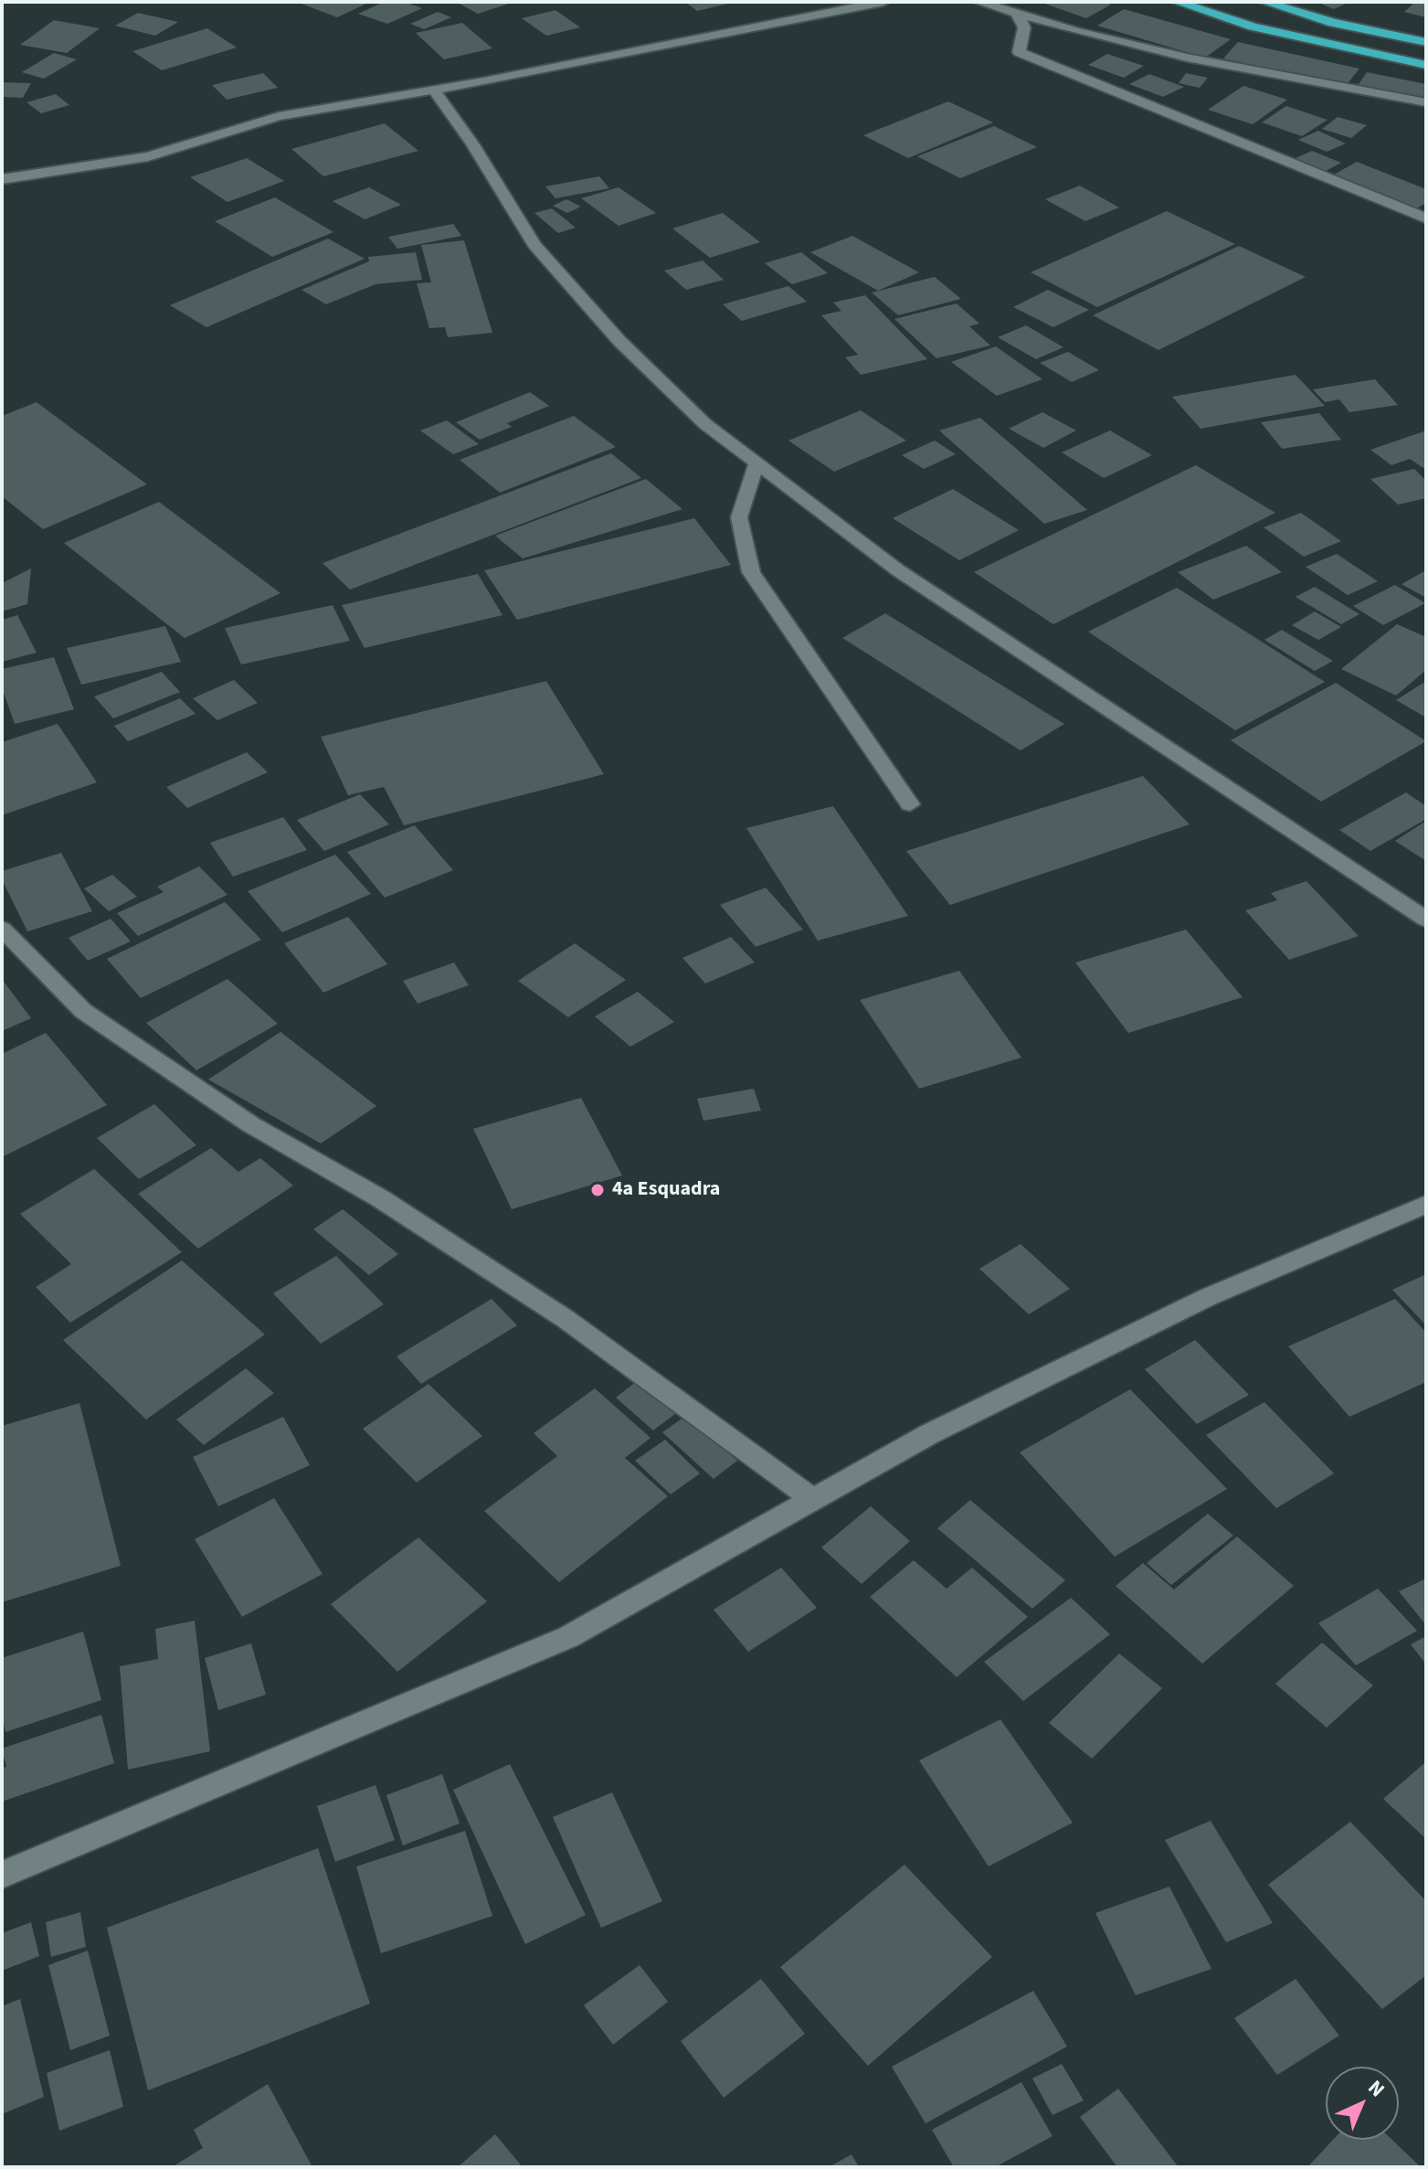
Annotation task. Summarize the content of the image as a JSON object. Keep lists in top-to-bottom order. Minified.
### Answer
{"places":["4a Esquadra"],"north":"top right"}
